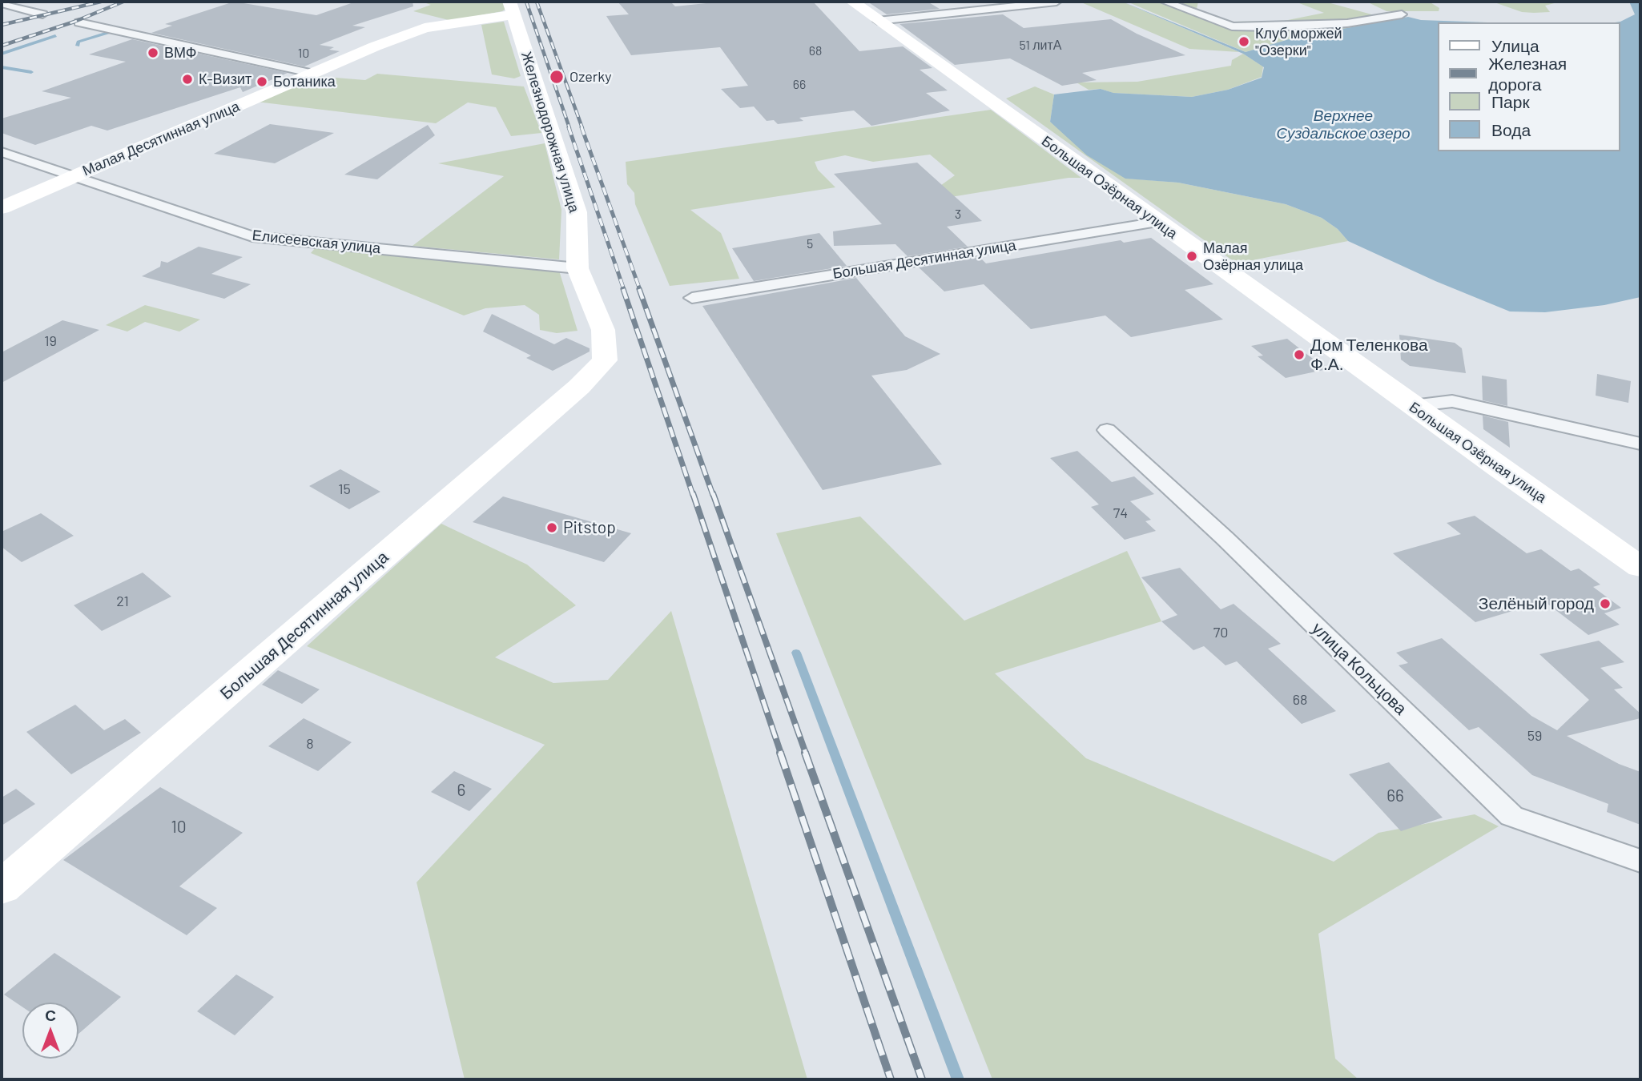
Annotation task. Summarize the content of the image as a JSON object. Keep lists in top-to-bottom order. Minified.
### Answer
{"streets":{"street":["Железнодорожная улица","Малая Десятинная улица","Большая Озёрная улица","Елисеевская улица","Большая Десятинная улица","улица Кольцова"]},"crossings":[["Железнодорожная улица","Малая Десятинная улица"],["Железнодорожная улица","Елисеевская улица"],["Железнодорожная улица","Большая Десятинная улица"],["Малая Десятинная улица","Елисеевская улица"],["Большая Озёрная улица","Большая Десятинная улица"]],"water":["Верхнее Суздальское озеро"],"places":["Клуб моржей \"Озерки\"","ВМФ","Ozerky","К-Визит","Ботаника","Малая Озёрная улица","Дом Теленкова Ф.А.","Pitstop","Зелёный город"],"house_numbers":["51 литА","68","10","66","3","5","19","15","74","21","70","68","59","8","6","66","10"],"legend":["Улица","Железная дорога","Парк","Вода"],"north":"top"}
